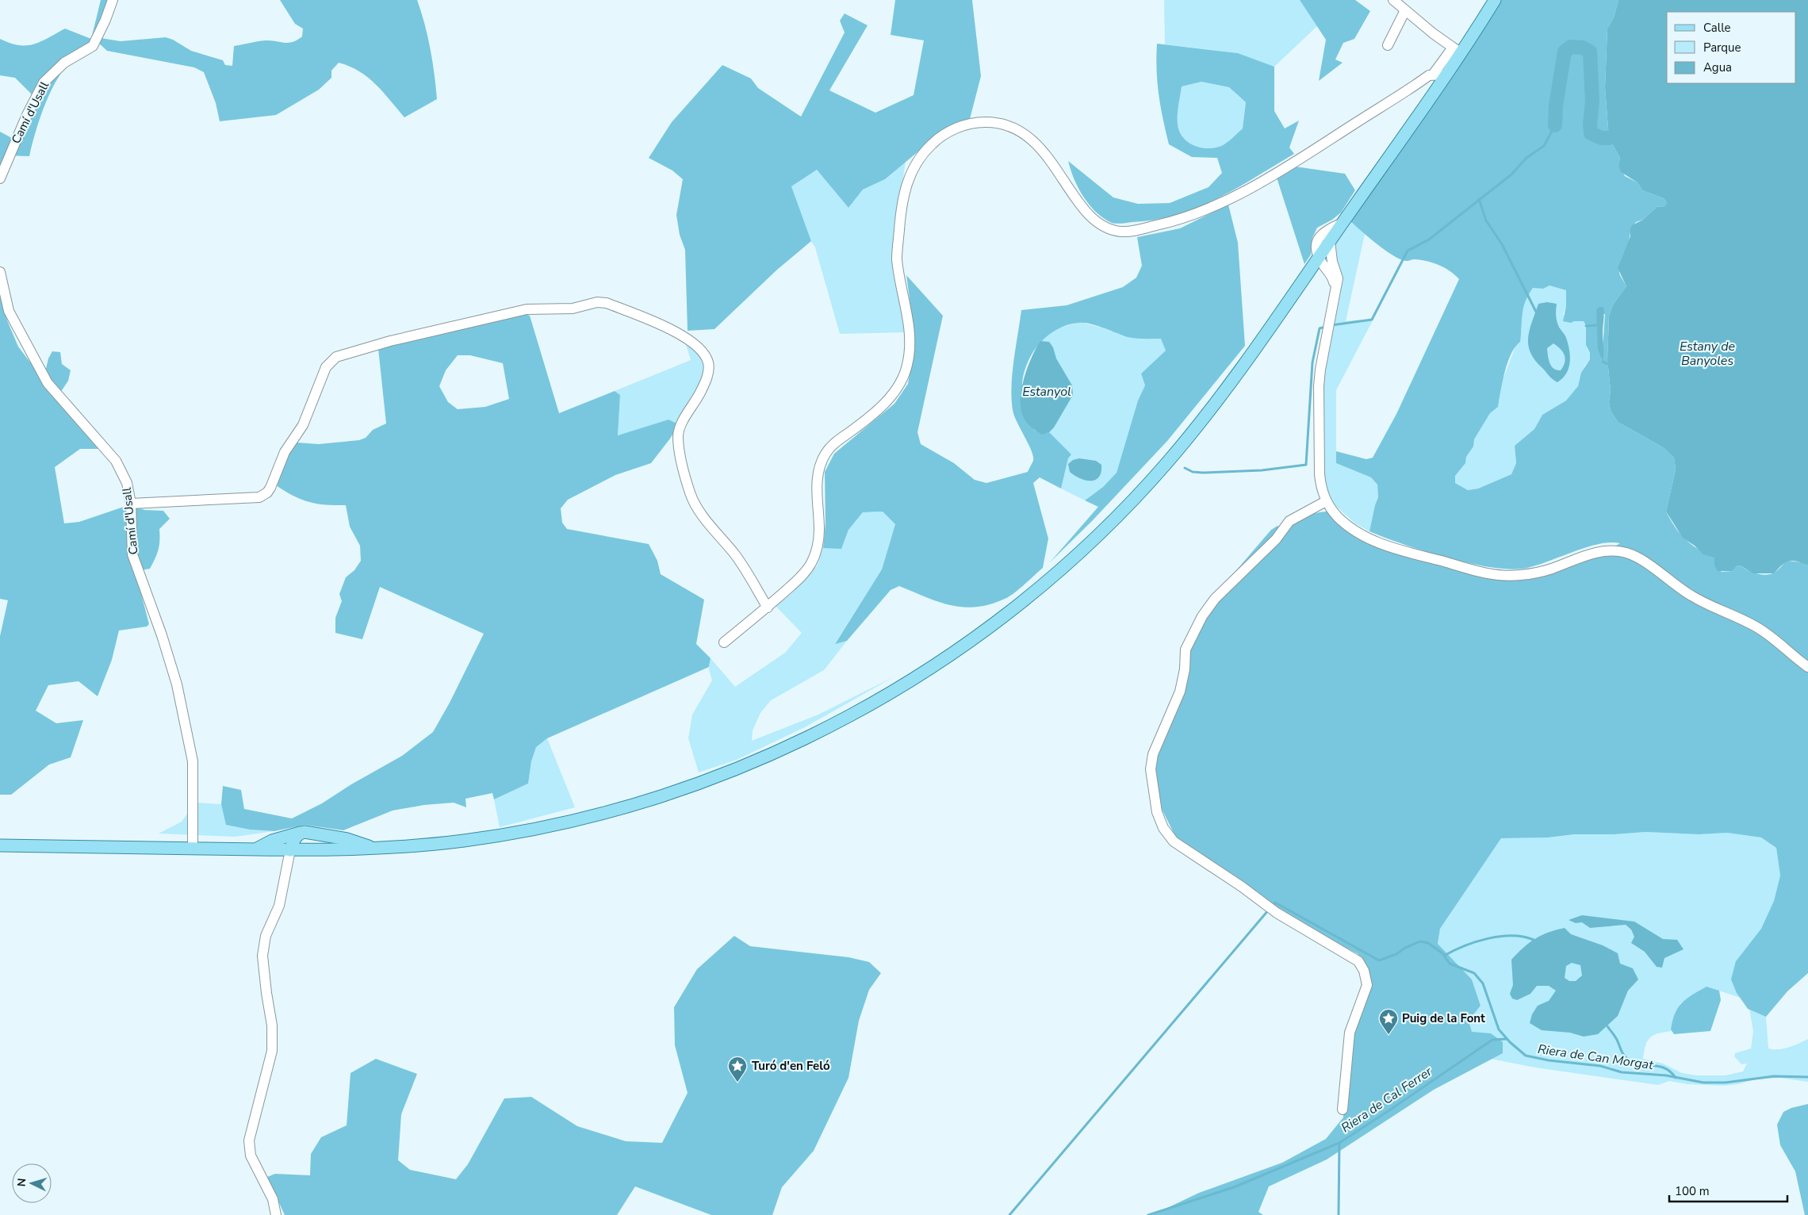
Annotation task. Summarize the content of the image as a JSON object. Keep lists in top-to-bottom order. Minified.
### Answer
{"streets":{"street":["Camí d'Usall"]},"water":["Estany de Banyoles","Estanyol","Riera de Can Morgat","Riera de Cal Ferrer"],"places":{"place":["Puig de la Font","Turó d'en Feló"]},"legend":["Calle","Parque","Agua"],"scale_bar":"100 m","north":"left"}
